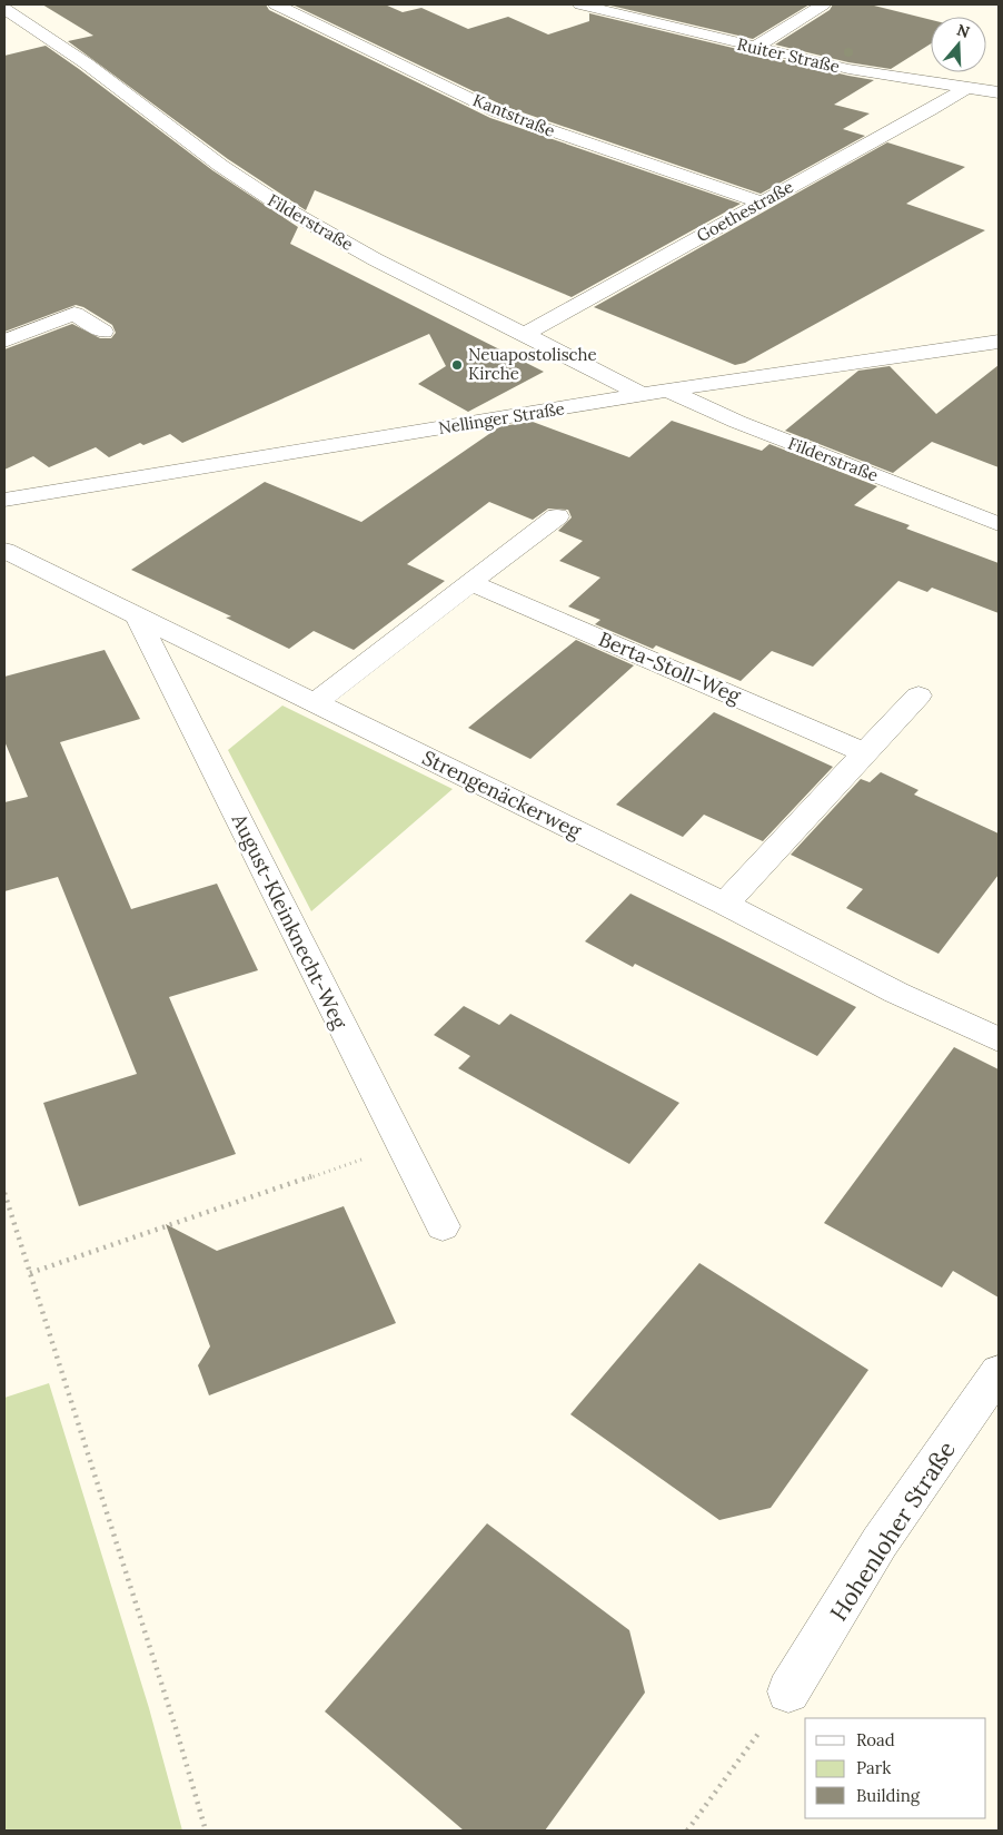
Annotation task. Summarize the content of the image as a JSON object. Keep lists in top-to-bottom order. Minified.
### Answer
{"streets":{"street":["Ruiter Straße","Kantstraße","Goethestraße","Filderstraße","Nellinger Straße","Berta-Stoll-Weg","Strengenäckerweg","August-Kleinknecht-Weg","Hohenloher Straße"]},"crossings":[["Ruiter Straße","Goethestraße"],["Kantstraße","Goethestraße"],["Goethestraße","Filderstraße"],["Filderstraße","Nellinger Straße"],["Strengenäckerweg","August-Kleinknecht-Weg"]],"places":["Neuapostolische Kirche"],"legend":["Road","Park","Building"],"north":"top"}
